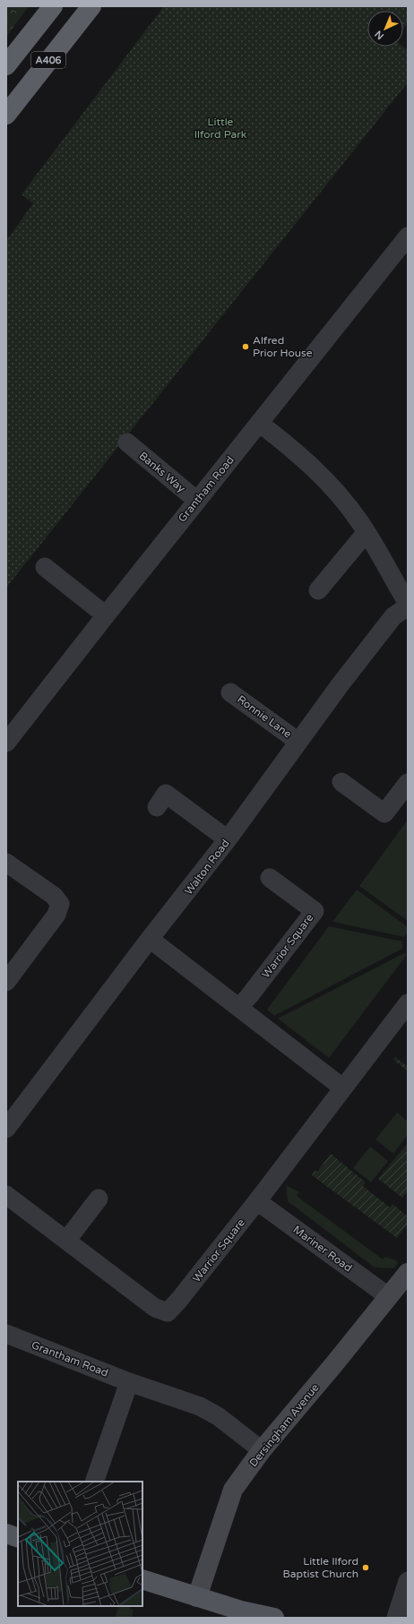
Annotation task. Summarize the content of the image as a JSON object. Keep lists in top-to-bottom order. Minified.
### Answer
{"streets":{"highway":["A406"],"main road":["Dersingham Avenue"],"street":["Banks Way","Grantham Road","Ronnie Lane","Walton Road","Warrior Square","Mariner Road"]},"crossings":[["Banks Way","Grantham Road"],["Grantham Road","Dersingham Avenue"],["Ronnie Lane","Walton Road"],["Warrior Square","Mariner Road"],["Mariner Road","Dersingham Avenue"]],"parks":["Little Ilford Park"],"places":["Alfred Prior House","Little Ilford Baptist Church"],"north":"bottom left"}
